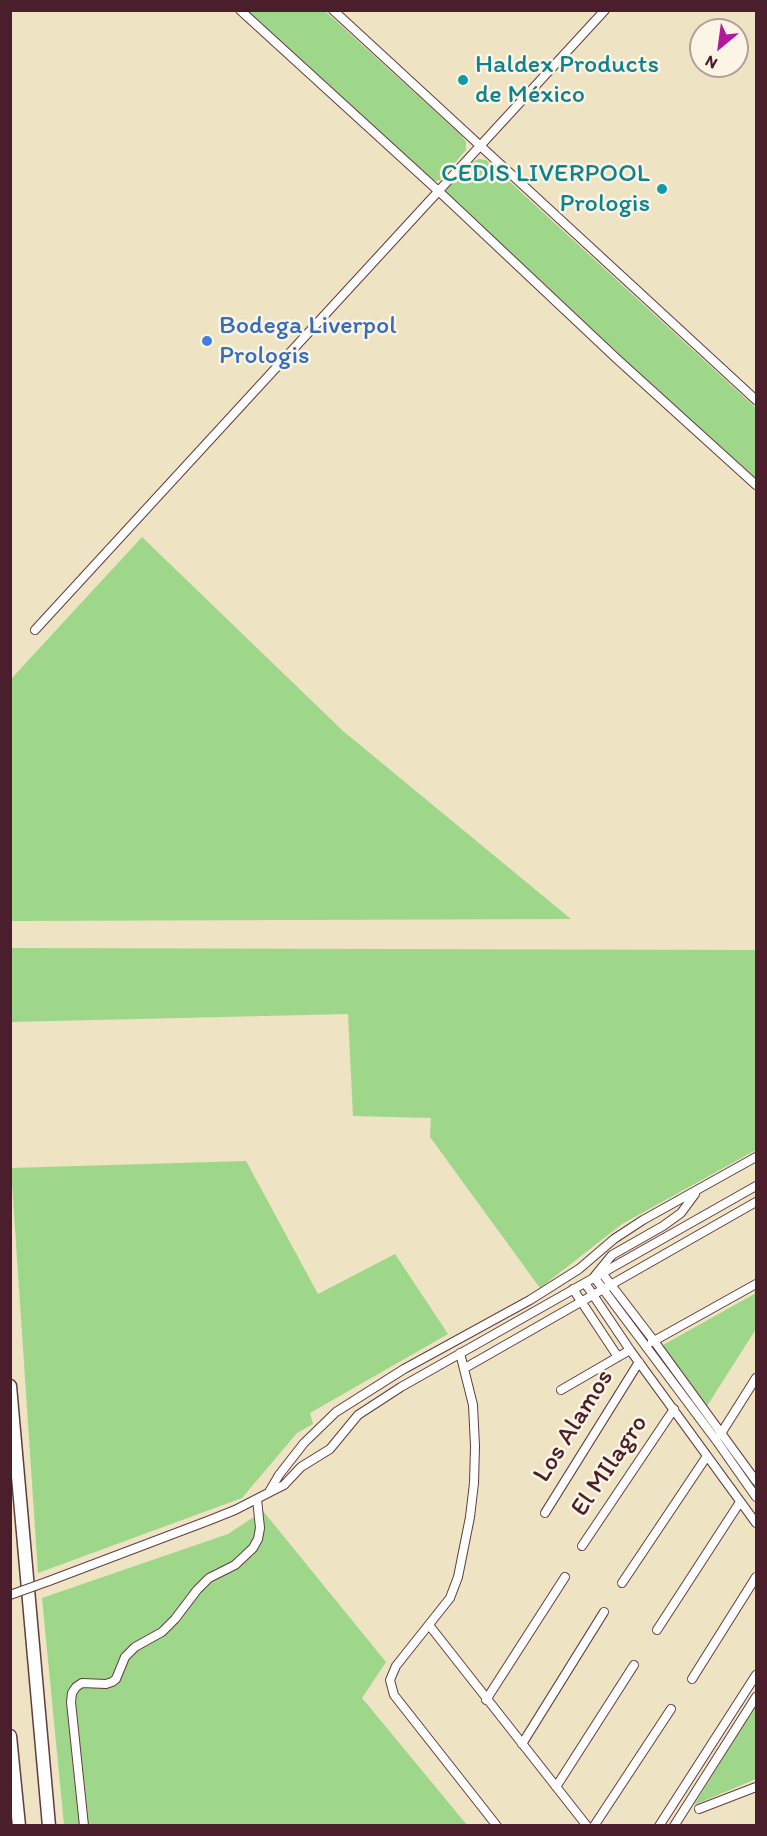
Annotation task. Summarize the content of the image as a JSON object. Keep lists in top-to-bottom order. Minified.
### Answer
{"streets":{"street":["Los Alamos","El MIlagro"]},"places":["Haldex Products de México","CEDIS LIVERPOOL Prologis","Bodega Liverpol Prologis"],"north":"bottom left"}
